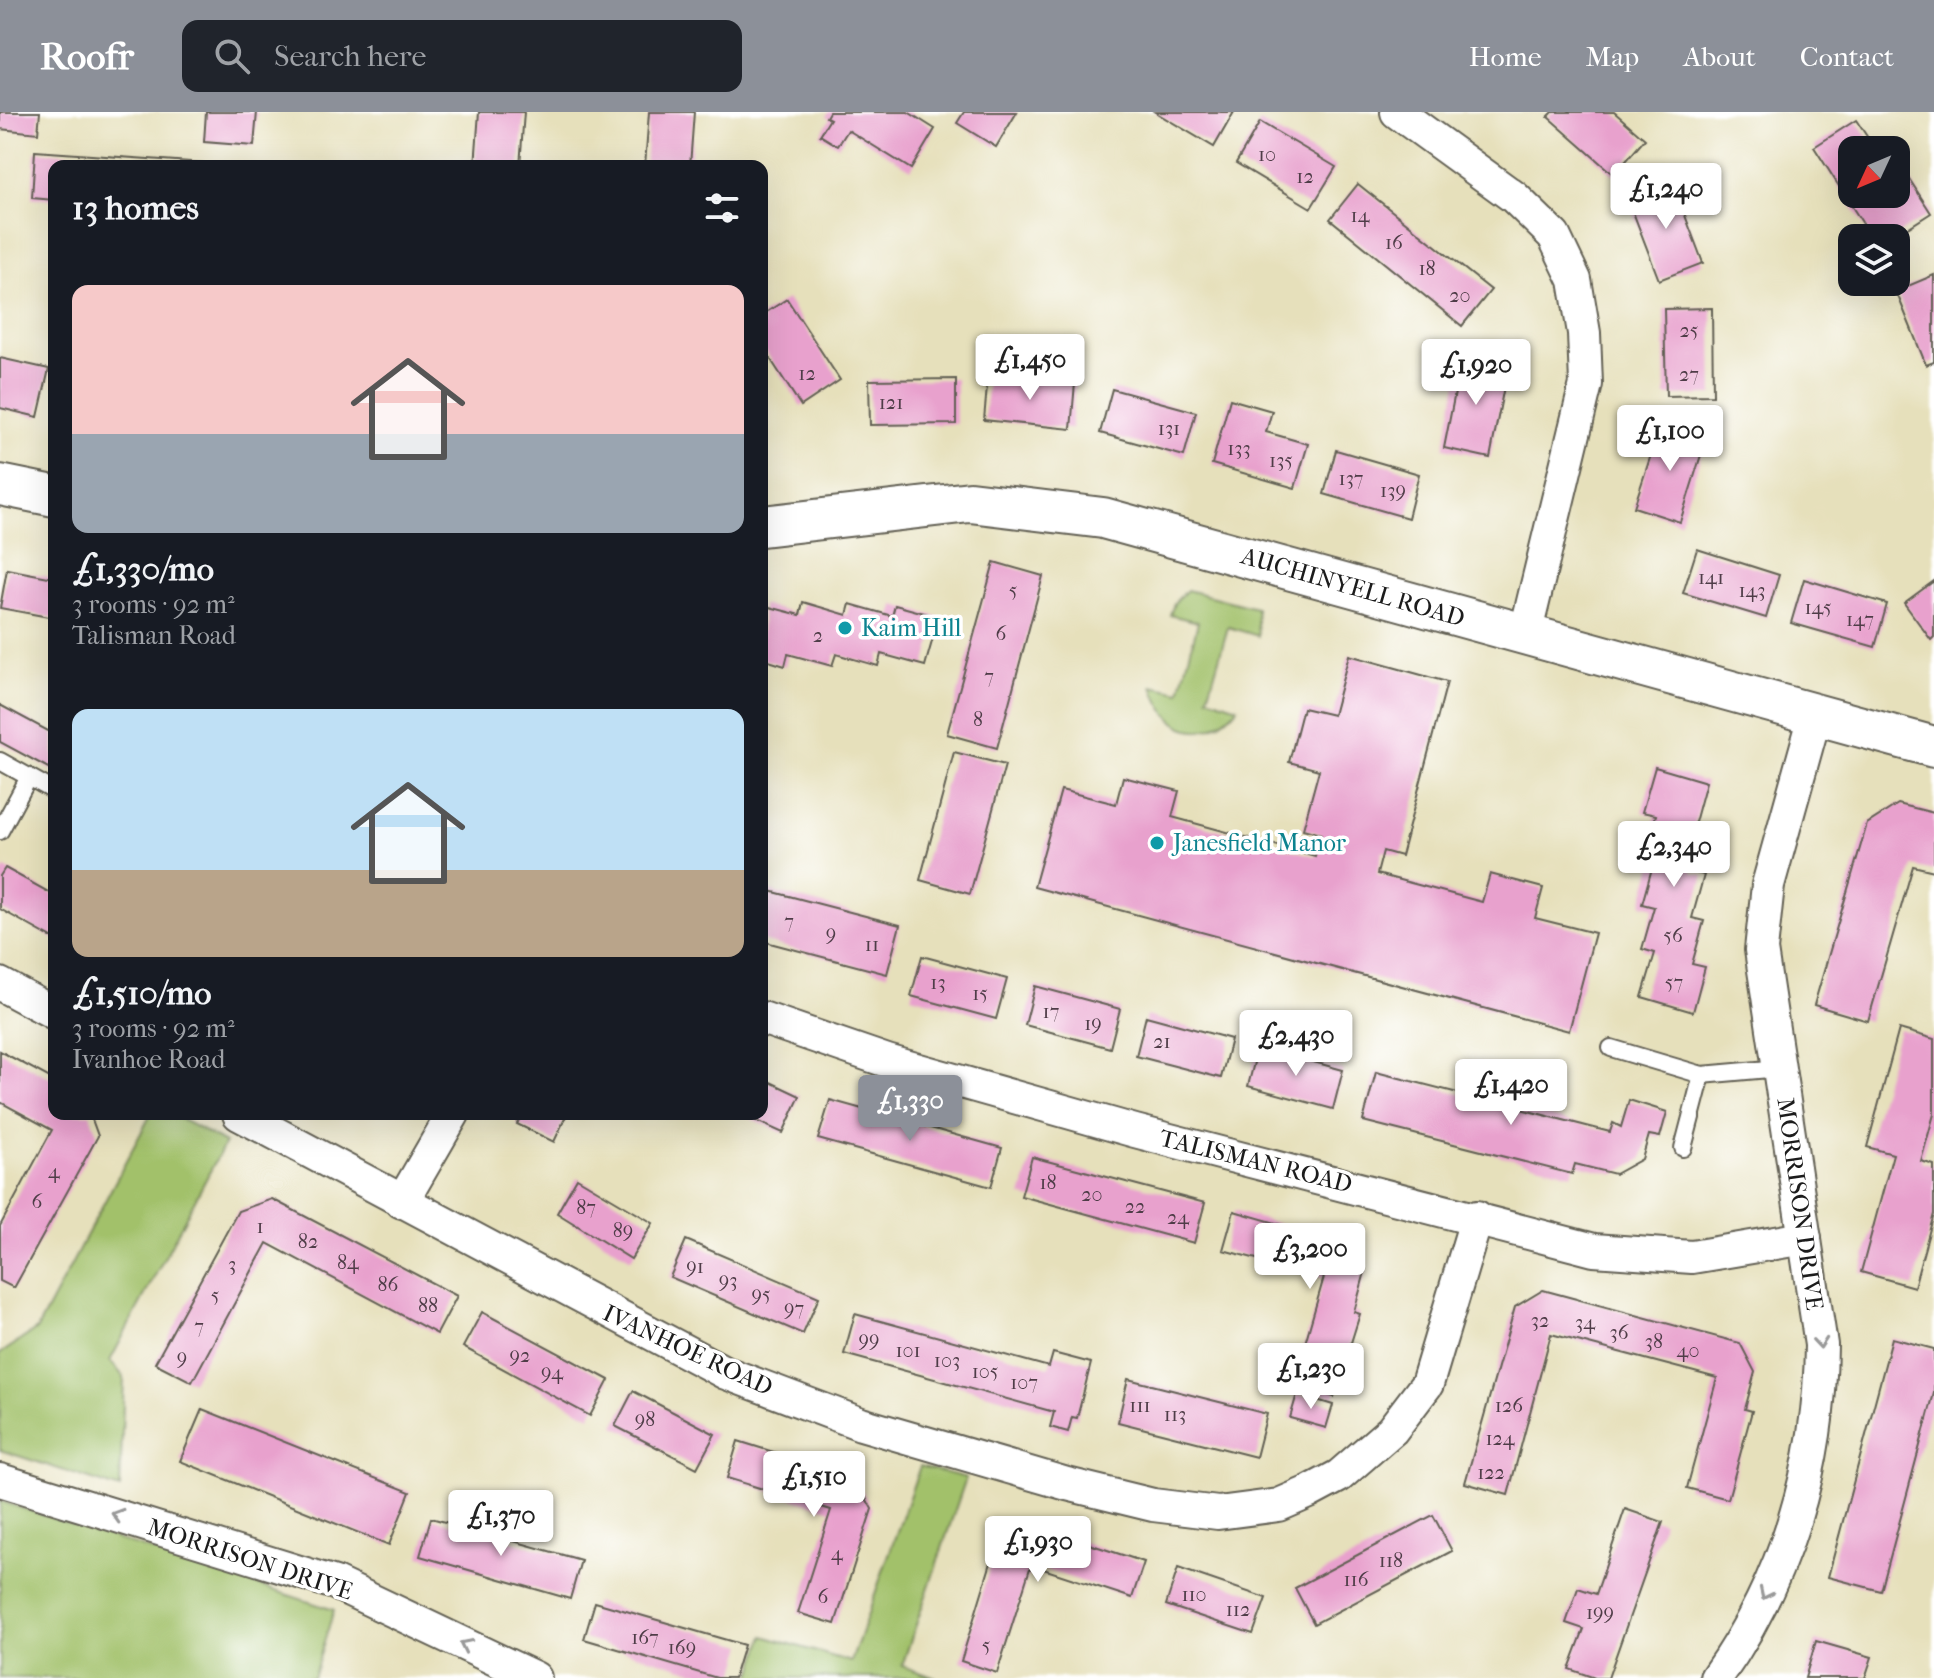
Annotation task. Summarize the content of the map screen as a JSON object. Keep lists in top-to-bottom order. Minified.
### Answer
{"streets":{"street":["AUCHINYELL ROAD","TALISMAN ROAD","MORRISON DRIVE","IVANHOE ROAD"]},"crossings":[["AUCHINYELL ROAD","MORRISON DRIVE"],["TALISMAN ROAD","MORRISON DRIVE"],["TALISMAN ROAD","IVANHOE ROAD"]],"places":["Kaim Hill","Janesfield Manor"],"house_numbers":["10","12","14","16","18","20","25","12","27","121","131","133","135","137","139","141","5","143","145","147","6","2","7","8","7","9","56","11","13","57","15","17","19","21","4","18","20","6","22","87","24","1","89","82","84","3","91","93","86","95","5","88","97","32","34","7","36","99","38","101","40","92","9","103","105","94","107","111","126","113","98","124","122","4","118","116","110","6","112","199","167","5","169"],"north":"bottom left","page":{"header":"Roofr","search":"Search here","nav":["Home","Map","About","Contact"],"heading":"13 homes","price":["£1,240","£1,450","£1,920","£1,100","£2,340","£2,430","£1,420","£1,330","£3,200","£1,230","£1,510","£1,370","£1,930"],"list":[{"name":"£1,330/mo","note":"3 rooms · 92 m² · Talisman Road"},{"name":"£1,510/mo","note":"3 rooms · 92 m² · Ivanhoe Road"}]}}
